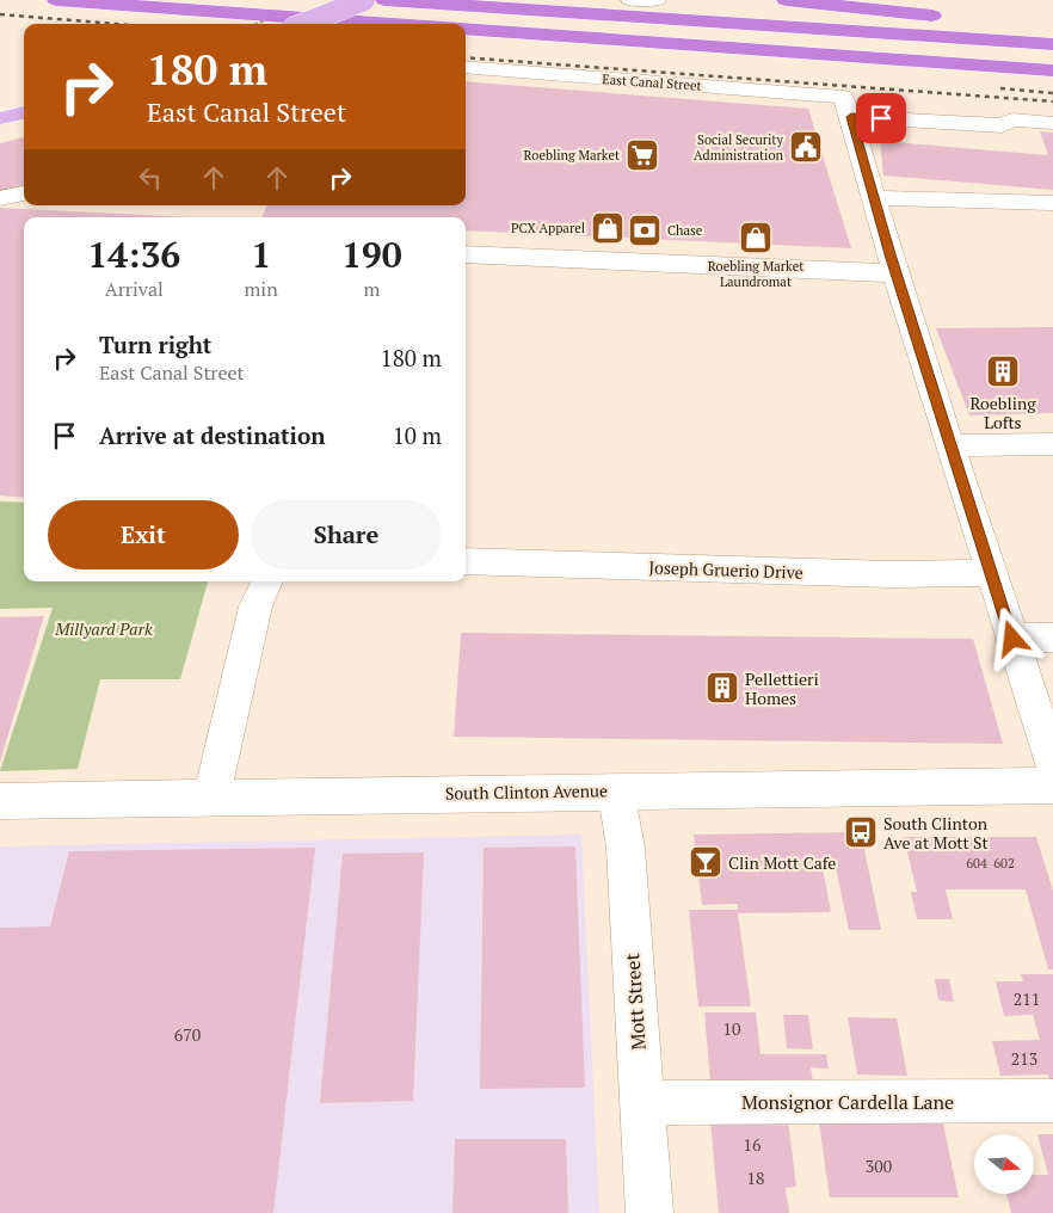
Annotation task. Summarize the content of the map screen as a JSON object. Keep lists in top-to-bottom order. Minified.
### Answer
{"streets":{"street":["East Canal Street","Joseph Gruerio Drive","South Clinton Avenue","Mott Street","Monsignor Cardella Lane"]},"crossings":[["South Clinton Avenue","Mott Street"],["Mott Street","Monsignor Cardella Lane"]],"parks":["Millyard Park"],"places":{"public building":["Social Security Administration"],"supermarket":["Roebling Market"],"shop":["PCX Apparel","Roebling Market Laundromat"],"bank":["Chase"],"building":["Roebling Lofts","Pellettieri Homes"],"bus stop":["South Clinton Ave at Mott St"],"bar":["Clin Mott Cafe"]},"house_numbers":["604","602","211","10","670","213","16","300","18"],"north":"right","page":{"turn":["180 m","East Canal Street"],"eta":["14:36","Arrival","1","min","190","m"],"list":[{"name":"Turn right","note":"East Canal Street","value":"180 m"},{"name":"Arrive at destination","value":"10 m"}],"buttons":["Exit","Share"]}}
